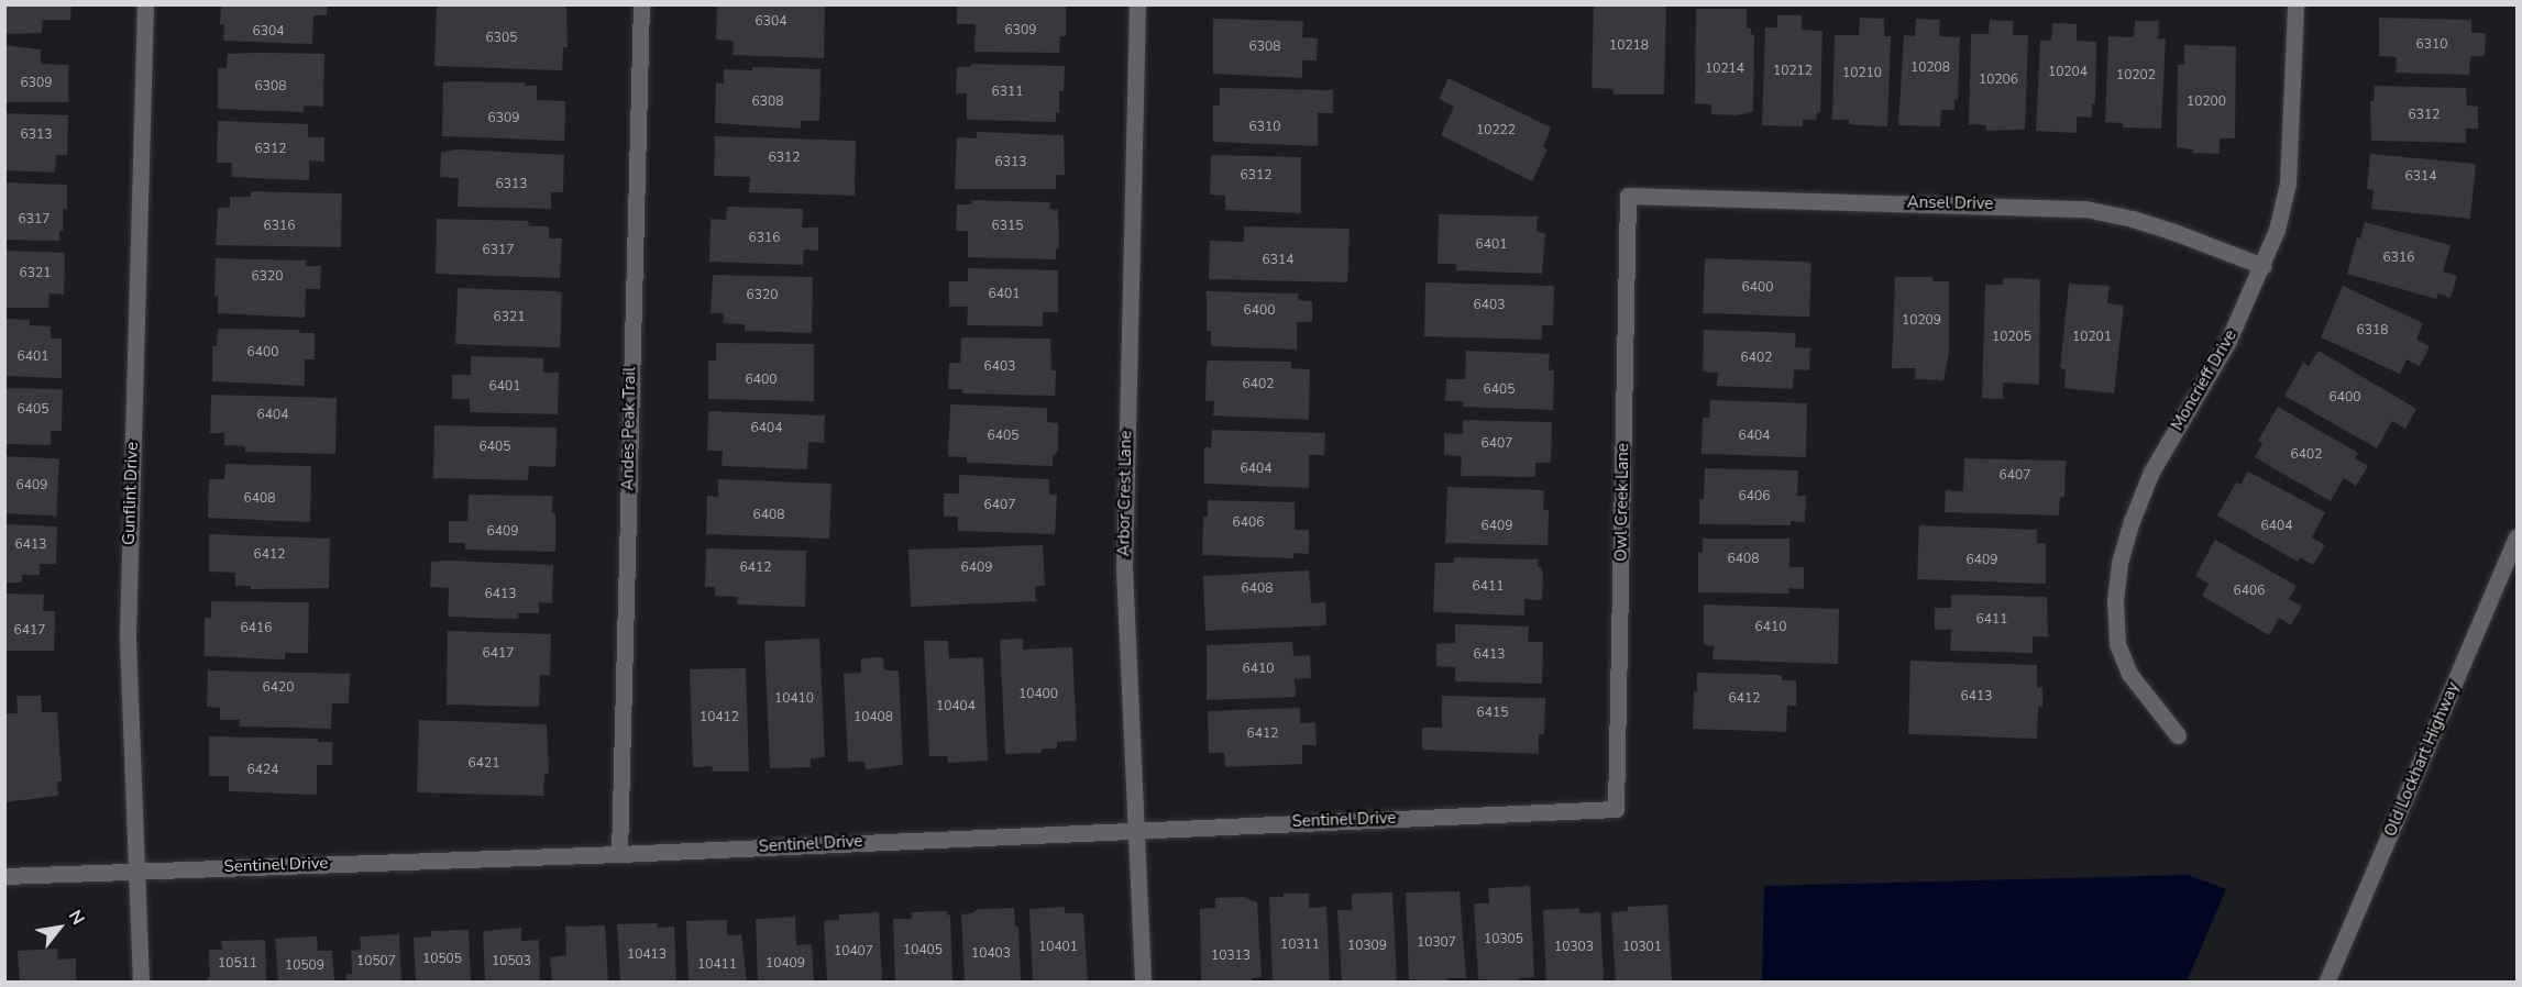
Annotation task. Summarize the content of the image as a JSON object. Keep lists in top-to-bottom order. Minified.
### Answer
{"streets":{"street":["Ansel Drive","Moncrieff Drive","Andes Peak Trail","Gunflint Drive","Arbor Crest Lane","Owl Creek Lane","Old Lockhart Highway","Sentinel Drive"]},"crossings":[["Ansel Drive","Moncrieff Drive"],["Ansel Drive","Owl Creek Lane"],["Andes Peak Trail","Sentinel Drive"],["Gunflint Drive","Sentinel Drive"],["Arbor Crest Lane","Sentinel Drive"],["Owl Creek Lane","Sentinel Drive"]],"house_numbers":["6304","6309","6304","6305","6310","10218","6308","10208","10214","10212","10204","10210","10202","10206","6309","6308","6311","6308","10200","6312","6309","6310","10222","6313","6312","6312","6313","6312","6314","6313","6317","6316","6315","6316","6401","6317","6316","6314","6321","6320","6400","6401","6320","6403","6400","6321","10209","6318","10205","10201","6400","6401","6402","6403","6400","6402","6401","6405","6400","6405","6404","6404","6405","6404","6407","6405","6402","6404","6407","6409","6406","6408","6407","6408","6406","6409","6404","6409","6413","6412","6408","6409","6412","6409","6411","6408","6406","6413","6411","6410","6416","6417","6417","6413","6410","6420","10400","6413","10410","6412","10404","6415","10412","10408","6412","6421","6424","10305","10307","10311","10309","10401","10303","10301","10405","10407","10403","10413","10313","10505","10507","10503","10511","10409","10411","10509"],"north":"top right"}
